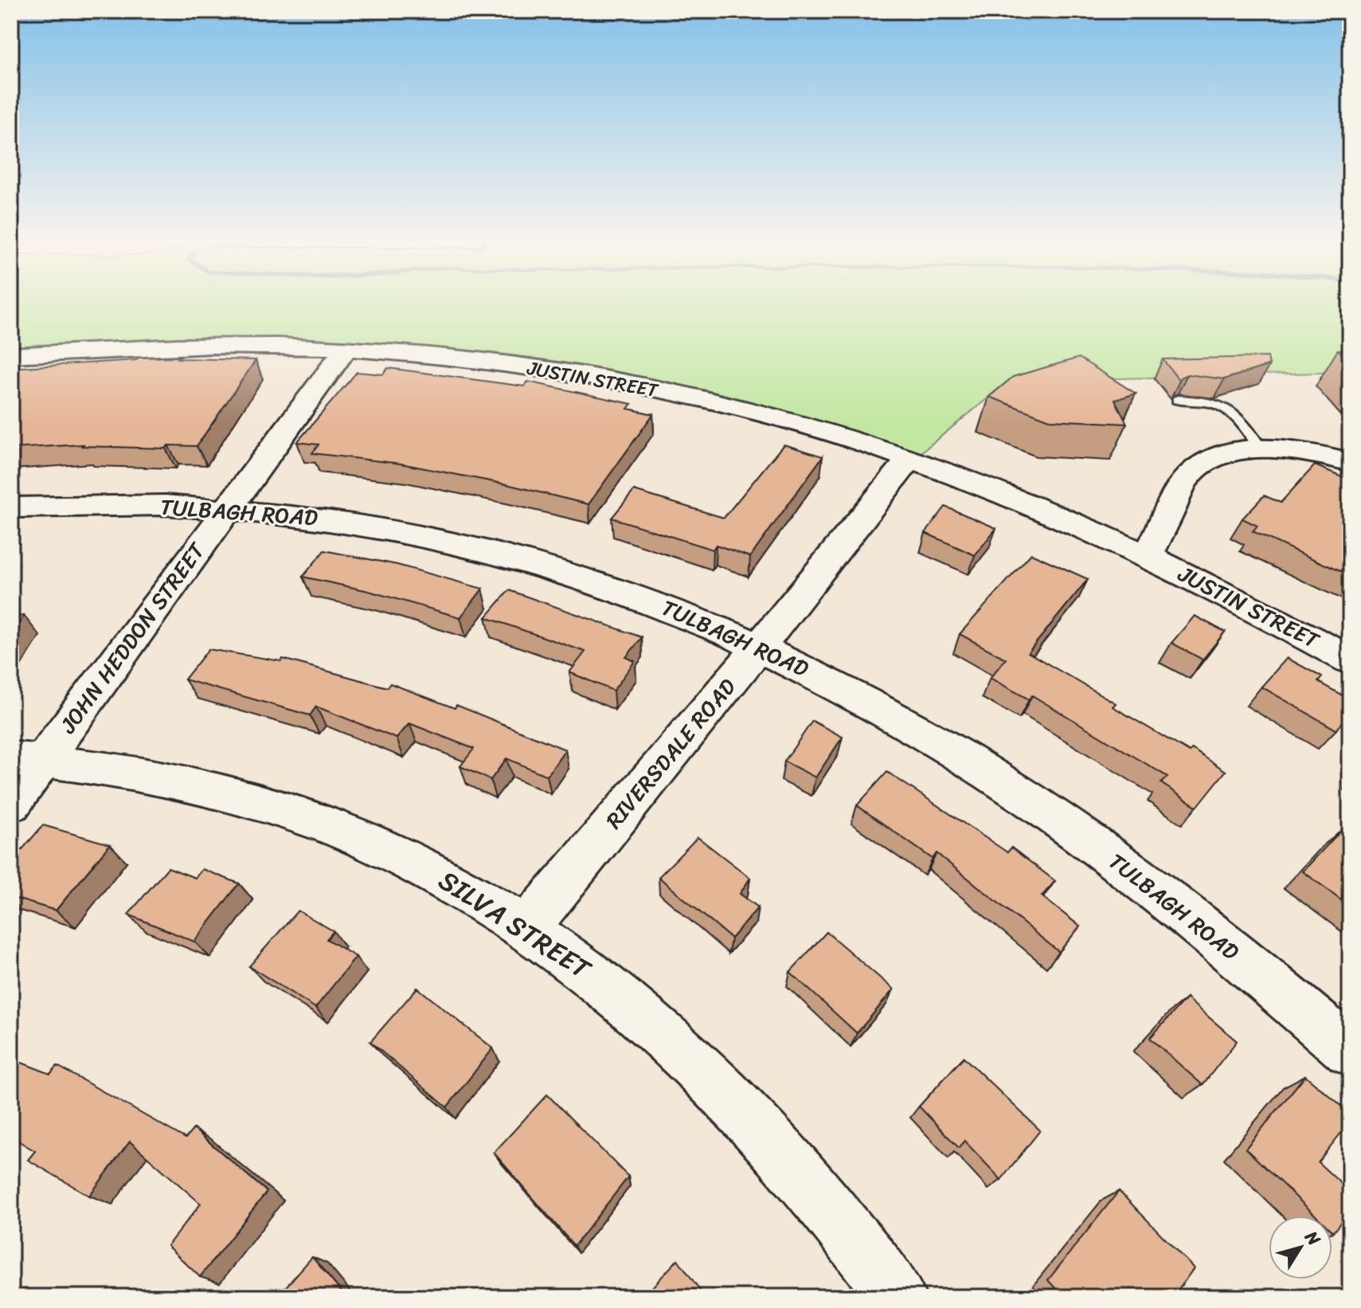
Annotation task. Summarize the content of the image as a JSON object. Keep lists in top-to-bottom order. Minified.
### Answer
{"streets":{"street":["JUSTIN STREET","TULBAGH ROAD","JOHN HEDDON STREET","RIVERSDALE ROAD","SILVA STREET"]},"crossings":[["JUSTIN STREET","JOHN HEDDON STREET"],["JUSTIN STREET","RIVERSDALE ROAD"],["TULBAGH ROAD","JOHN HEDDON STREET"],["TULBAGH ROAD","RIVERSDALE ROAD"],["JOHN HEDDON STREET","SILVA STREET"],["RIVERSDALE ROAD","SILVA STREET"]],"north":"top right"}
